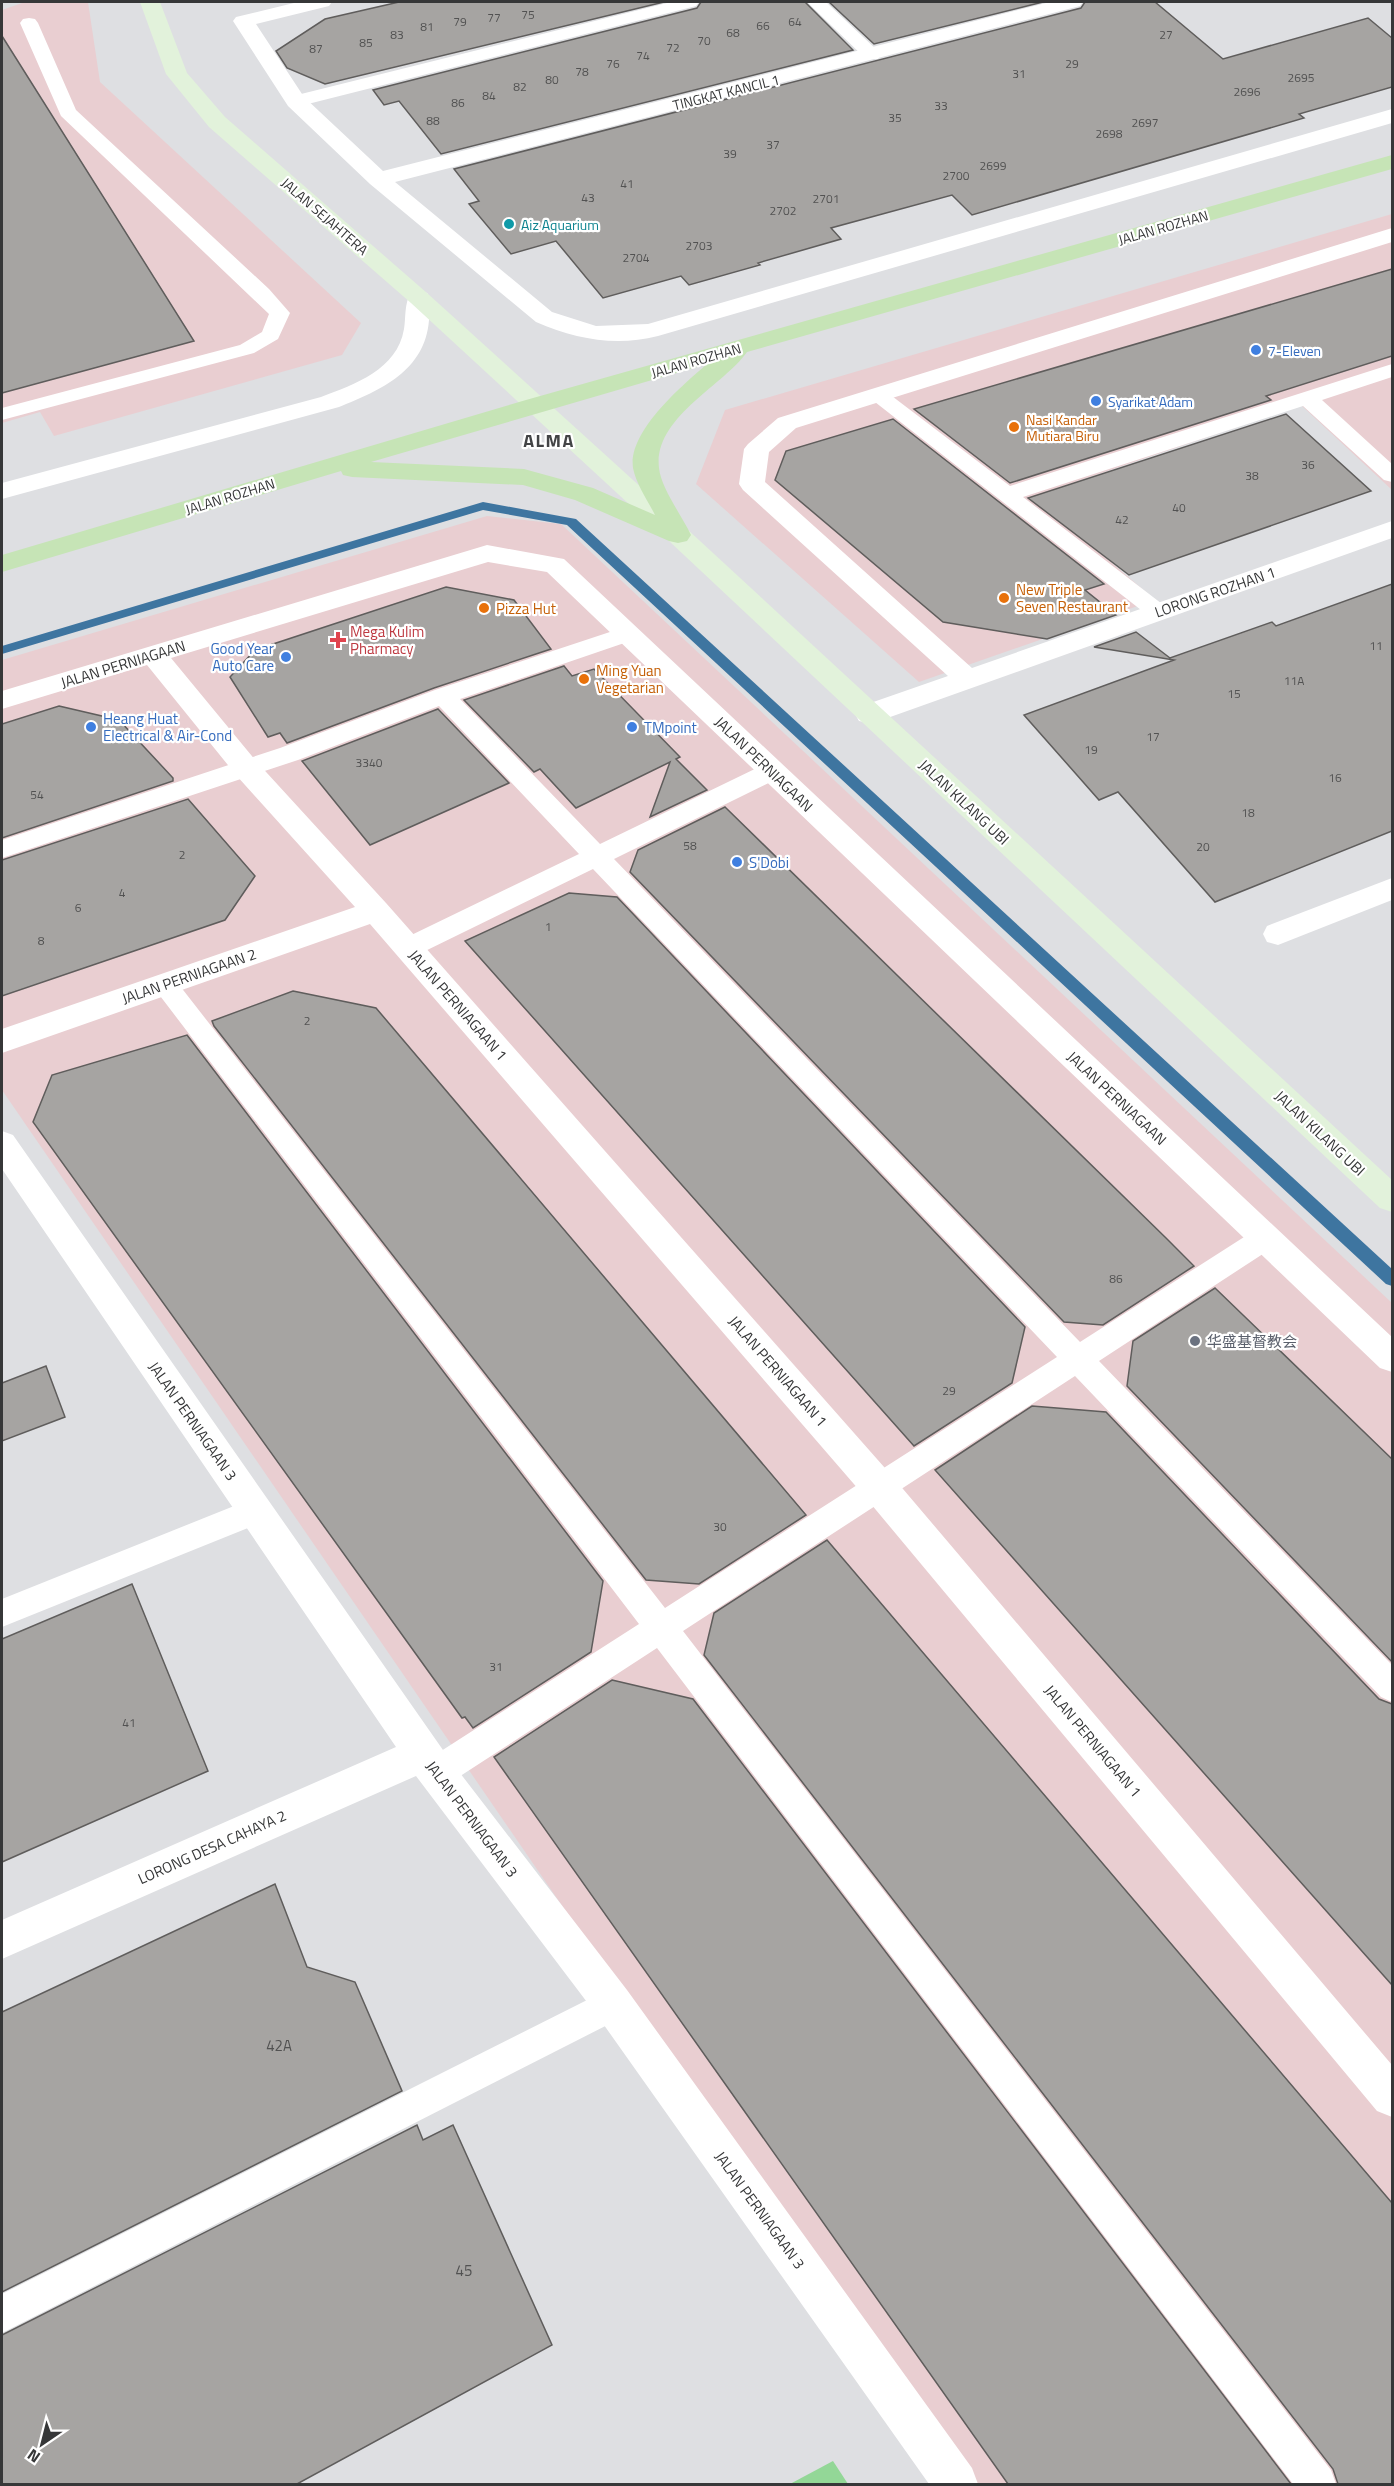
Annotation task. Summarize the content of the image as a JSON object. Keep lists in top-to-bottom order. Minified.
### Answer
{"streets":{"main road":["JALAN SEJAHTERA","JALAN ROZHAN","JALAN KILANG UBI"],"street":["TINGKAT KANCIL 1","LORONG ROZHAN 1","JALAN PERNIAGAAN","JALAN PERNIAGAAN 2","JALAN PERNIAGAAN 1","JALAN PERNIAGAAN 3","LORONG DESA CAHAYA 2"]},"crossings":[["JALAN SEJAHTERA","JALAN ROZHAN"],["JALAN SEJAHTERA","JALAN KILANG UBI"],["JALAN ROZHAN","JALAN KILANG UBI"],["LORONG ROZHAN 1","JALAN KILANG UBI"],["JALAN PERNIAGAAN","JALAN PERNIAGAAN 1"],["JALAN PERNIAGAAN 2","JALAN PERNIAGAAN 1"],["JALAN PERNIAGAAN 3","LORONG DESA CAHAYA 2"]],"districts":["ALMA"],"places":{"other":["Aiz Aquarium","7-Eleven","Syarikat Adam","Nasi Kandar Mutiara Biru","New Triple Seven Restaurant","Pizza Hut","Good Year Auto Care","Ming Yuan Vegetarian","Heang Huat Electrical & Air-Cond","TMpoint","S'Dobi","华盛基督教会"],"health":["Mega Kulim Pharmacy"]},"house_numbers":["75","77","79","64","66","81","68","83","27","70","85","72","87","74","76","29","78","31","2695","80","82","2696","84","86","33","35","88","2697","2698","37","39","2699","2700","41","43","2701","2702","2703","2704","36","38","40","42","11","11A","15","17","19","3340","16","54","18","58","20","2","4","6","1","8","2","86","29","30","31","41","42A","45"],"north":"bottom left"}
